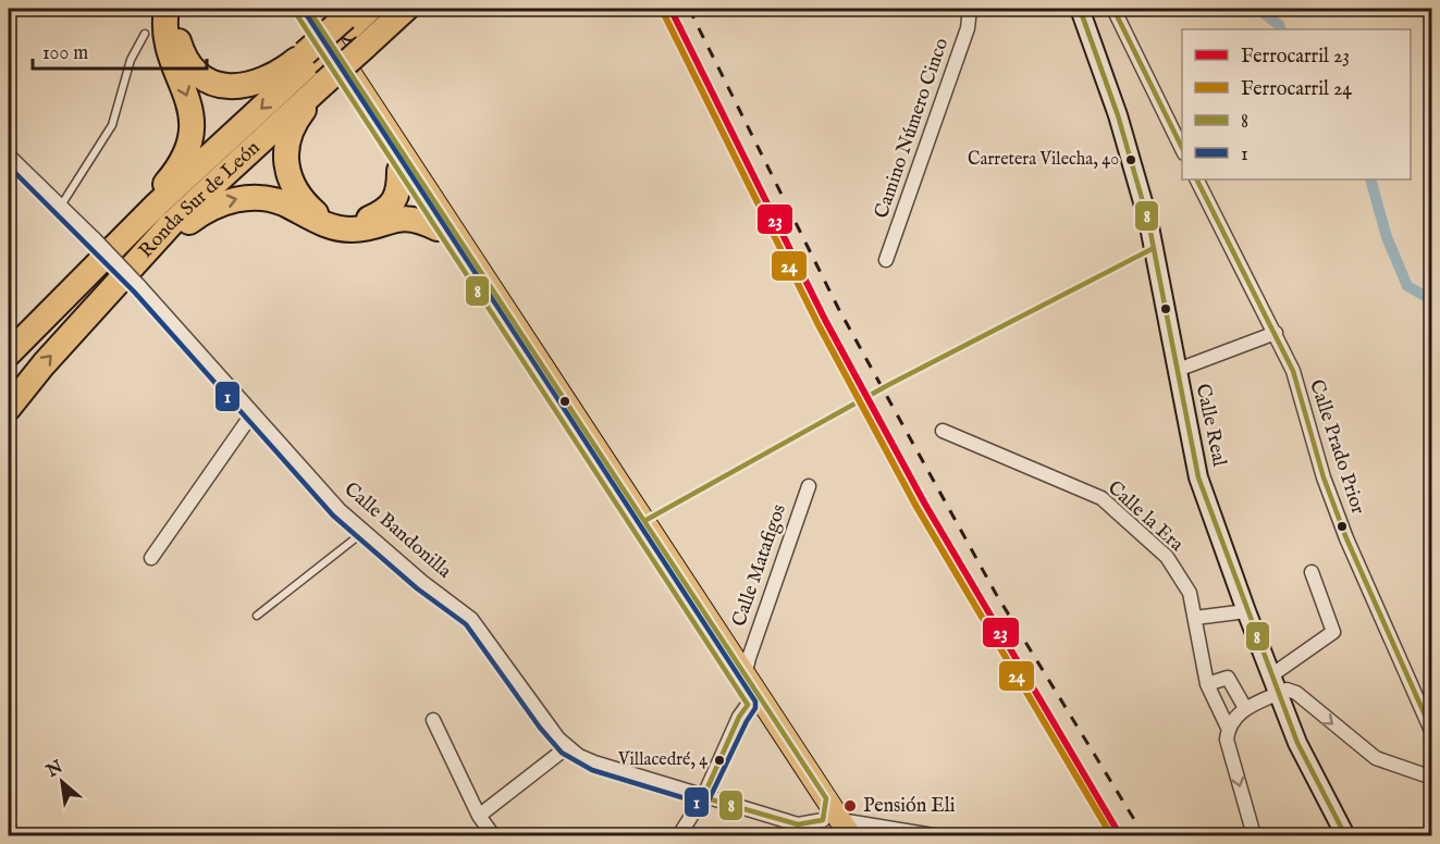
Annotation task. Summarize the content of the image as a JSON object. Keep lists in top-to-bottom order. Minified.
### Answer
{"streets":{"highway":["Ronda Sur de León"],"street":["Camino Número Cinco","Calle Real","Calle Prado Prior","Calle la Era","Calle Bandonilla","Calle Matafigos"]},"places":["Carretera Vilecha, 40","Villacedré, 4","Pensión Eli"],"lines":["rail line 23","transit line 8","transit line 1","rail line 24"],"legend":["Ferrocarril 23","Ferrocarril 24","8","1"],"scale_bar":"100 m","north":"top left"}
